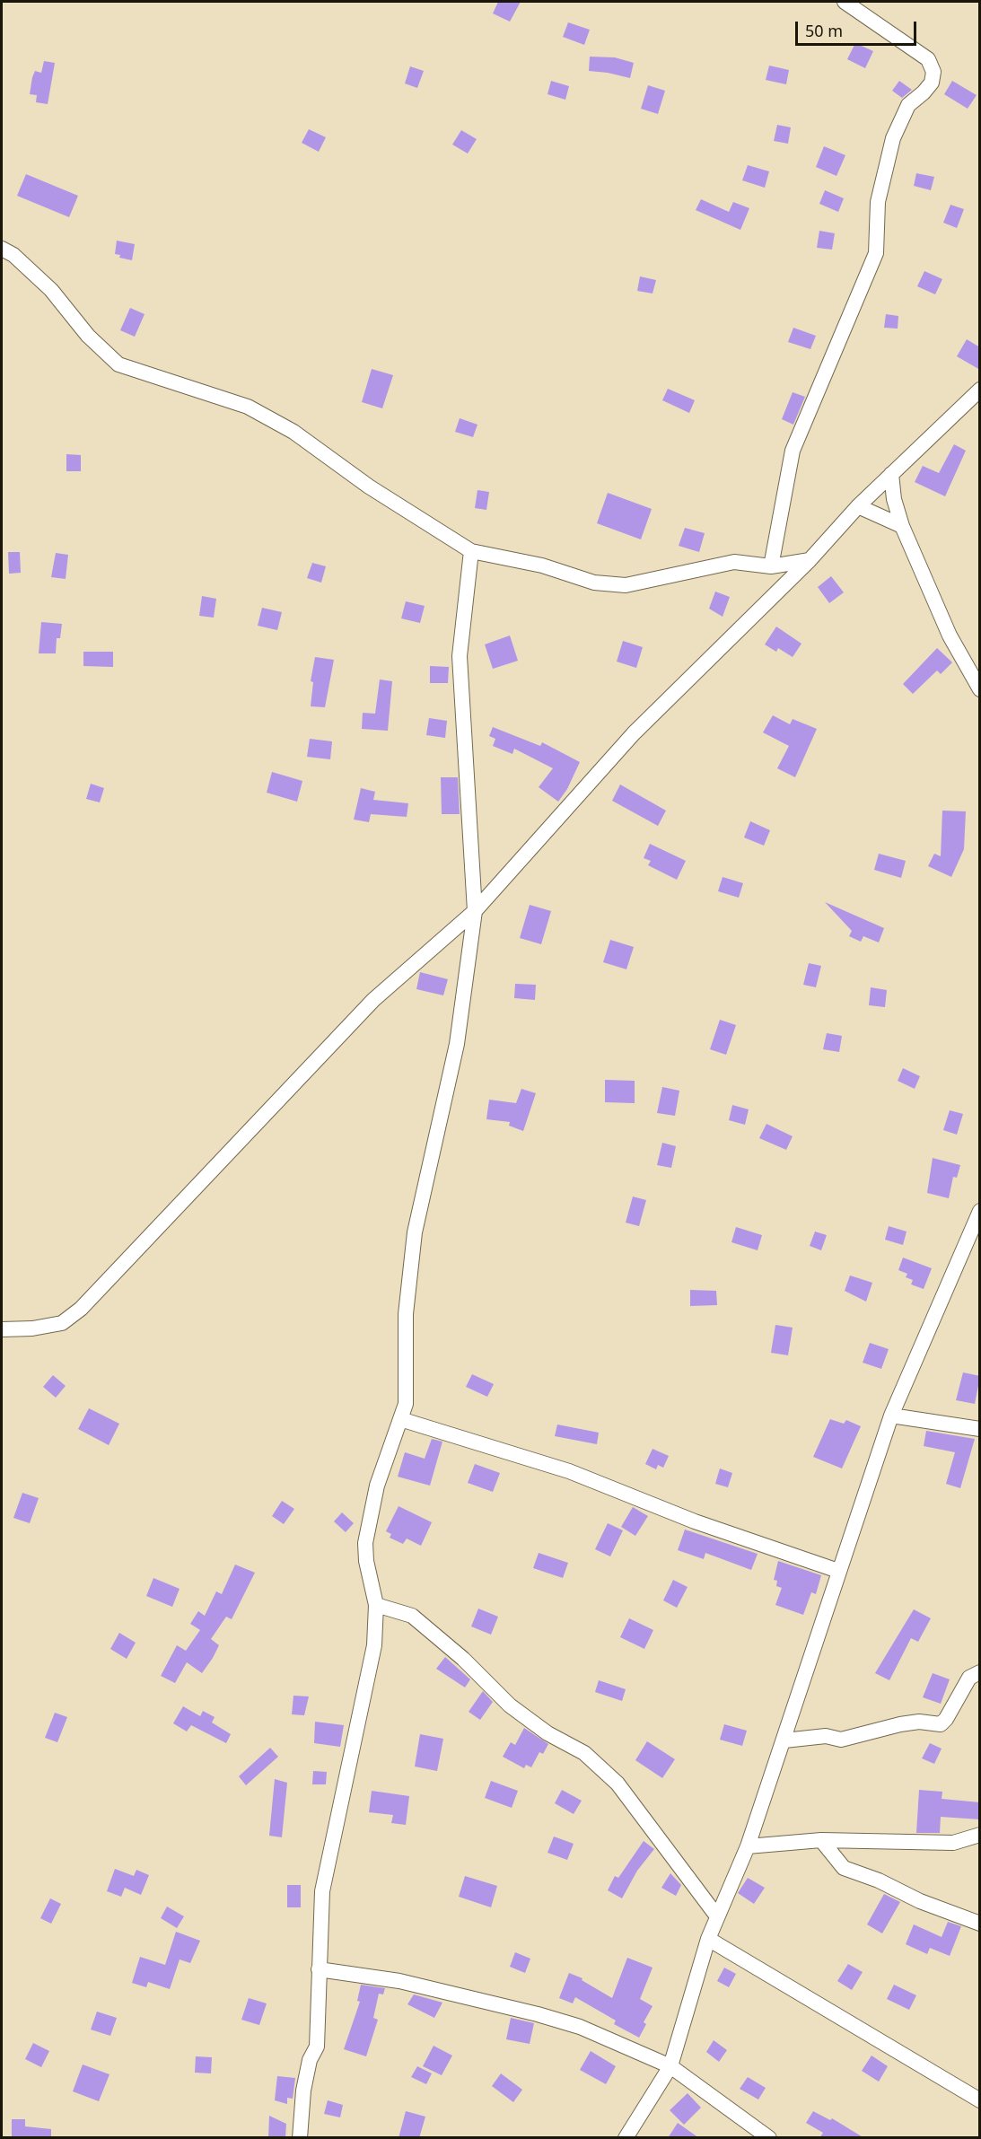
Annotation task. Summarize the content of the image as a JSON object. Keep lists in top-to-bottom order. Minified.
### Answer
{"scale_bar":"50 m"}
